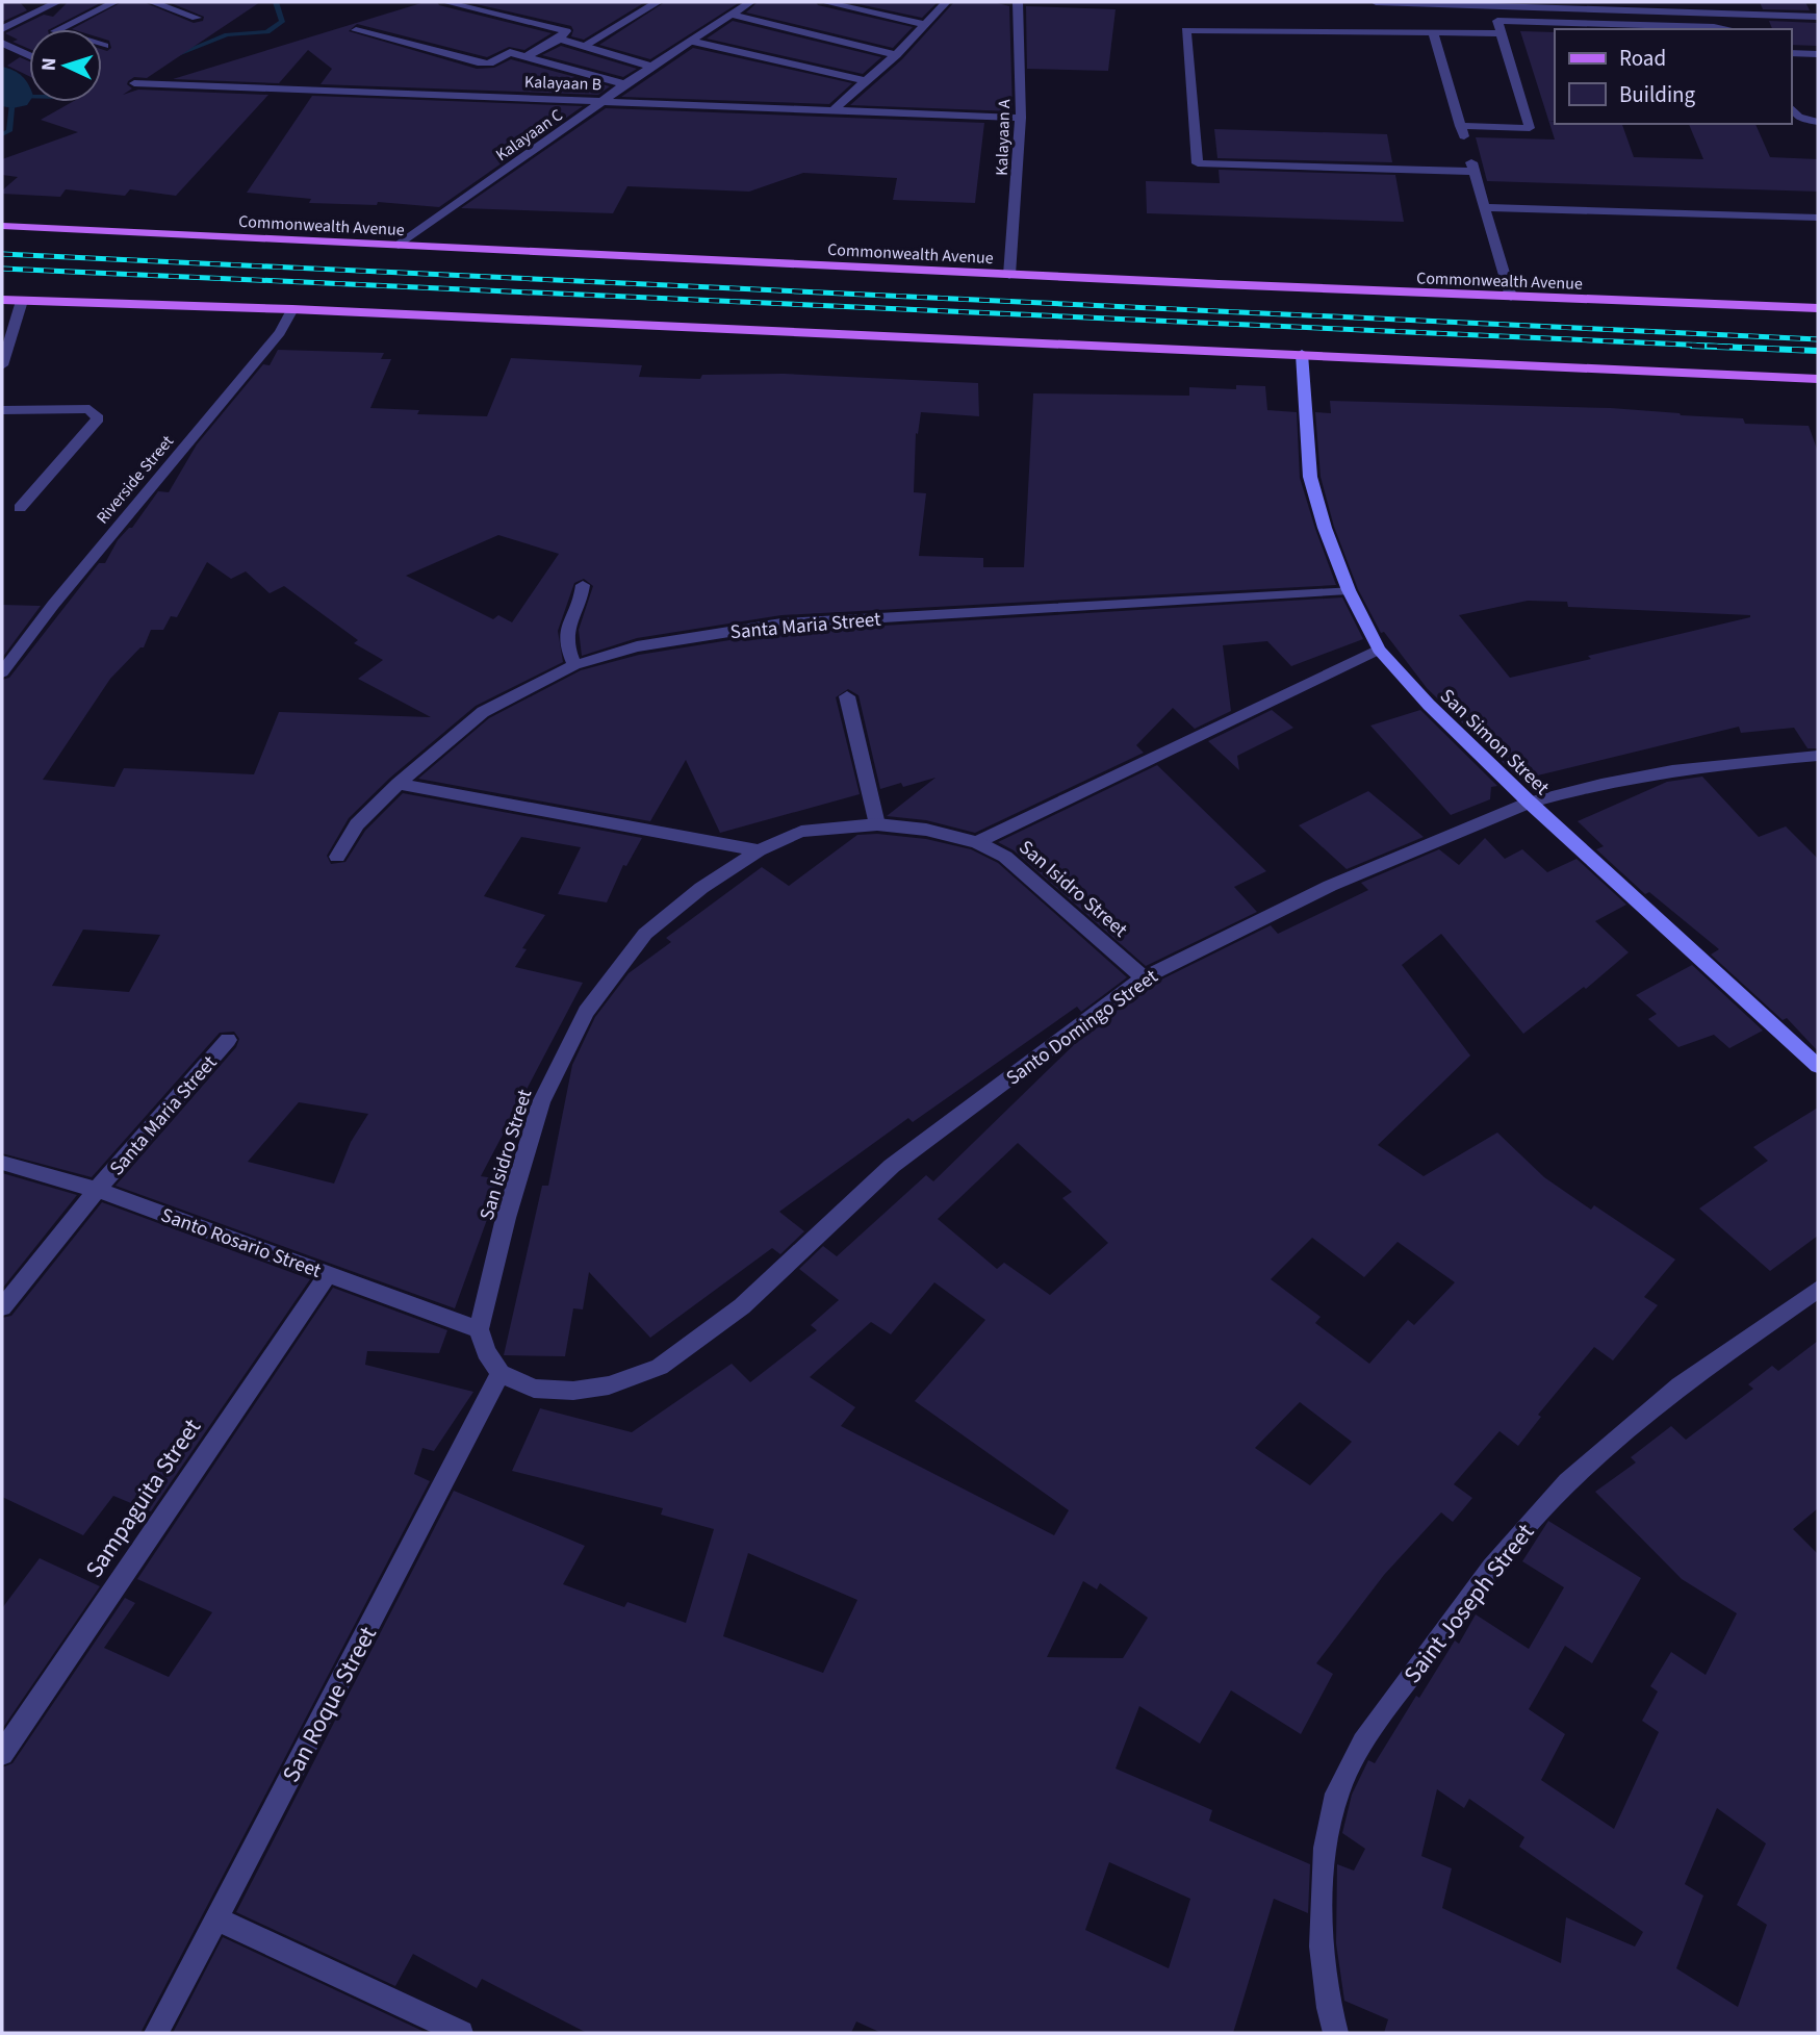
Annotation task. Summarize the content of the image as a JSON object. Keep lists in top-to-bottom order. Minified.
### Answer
{"streets":{"main road":["Commonwealth Avenue","San Simon Street"],"street":["Kalayaan B","Kalayaan C","Kalayaan A","Riverside Street","Santa Maria Street","San Isidro Street","Santo Domingo Street","Santo Rosario Street","Sampaguita Street","Saint Joseph Street","San Roque Street"]},"crossings":[["Kalayaan B","Kalayaan C"],["Kalayaan B","Kalayaan A"],["Kalayaan C","Commonwealth Avenue"],["Kalayaan A","Commonwealth Avenue"],["Santa Maria Street","San Simon Street"],["Santa Maria Street","Santo Rosario Street"],["San Simon Street","Santo Domingo Street"],["San Isidro Street","Santo Domingo Street"],["San Isidro Street","Santo Rosario Street"],["Santo Domingo Street","San Roque Street"],["Santo Rosario Street","Sampaguita Street"]],"legend":["Road","Building"],"north":"left"}
